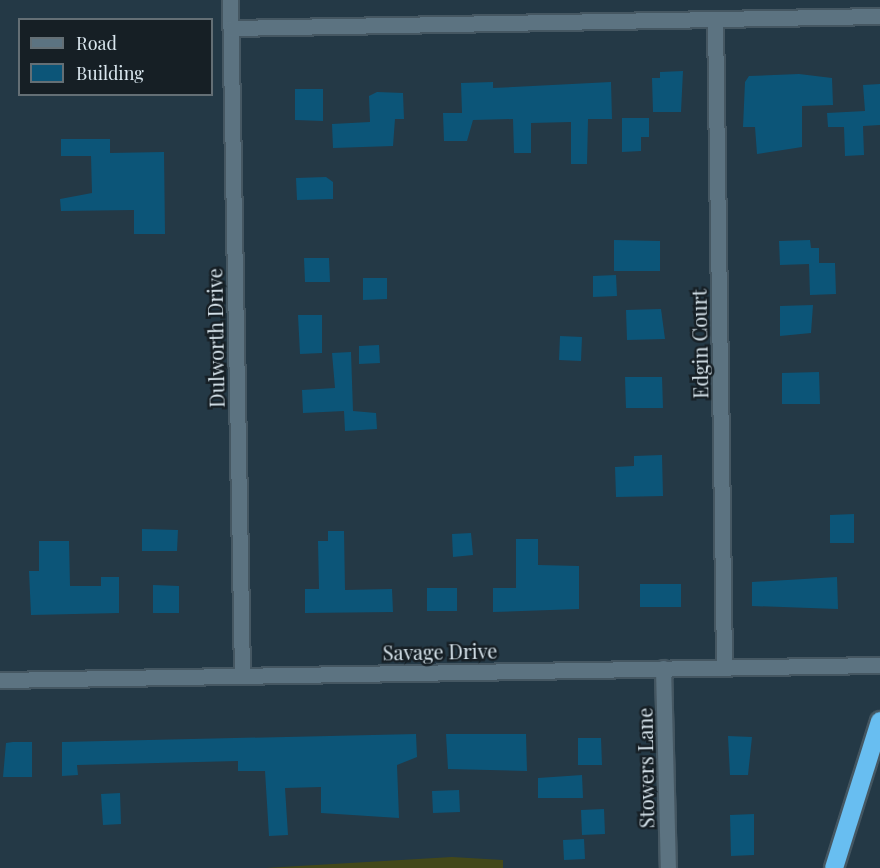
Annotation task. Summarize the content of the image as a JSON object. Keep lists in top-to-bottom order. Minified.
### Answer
{"streets":{"street":["Dulworth Drive","Edgin Court","Savage Drive","Stowers Lane"]},"crossings":[["Dulworth Drive","Savage Drive"],["Edgin Court","Savage Drive"],["Savage Drive","Stowers Lane"]],"legend":["Road","Building"]}
